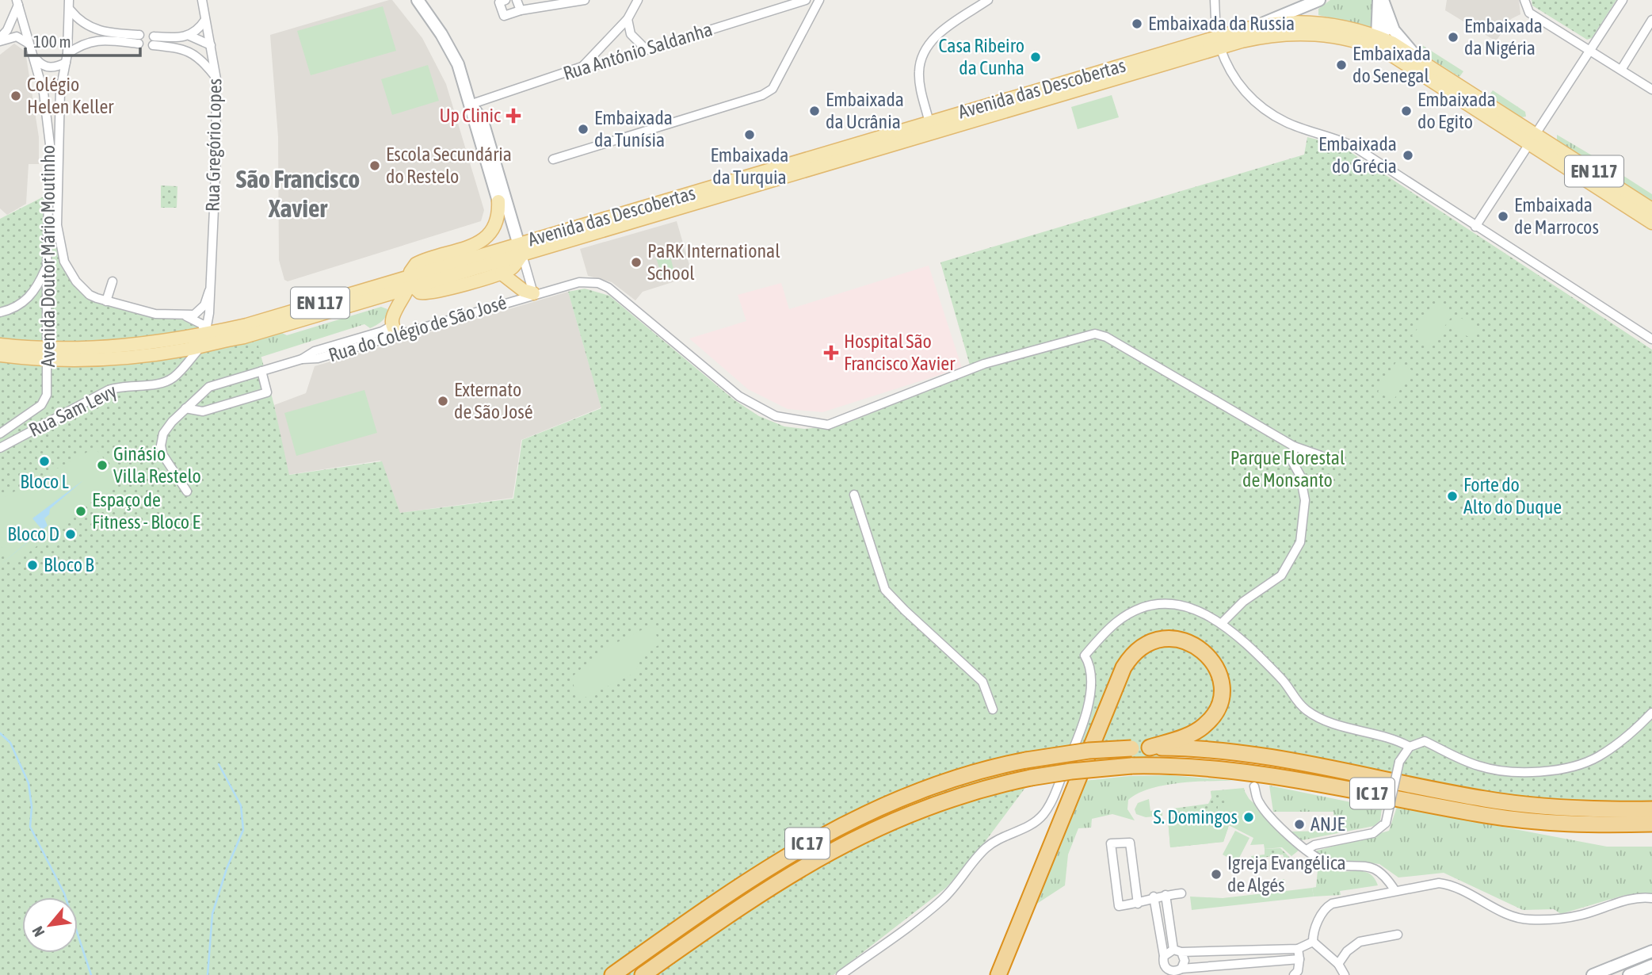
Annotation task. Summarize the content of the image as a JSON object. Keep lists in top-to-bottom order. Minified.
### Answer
{"streets":{"highway":["IC 17"],"main road":["Avenida das Descobertas","EN 117"],"street":["Rua António Saldanha","Rua Gregório Lopes","Avenida Doutor Mário Moutinho","Rua do Colégio de São José","Rua Sam Levy"]},"crossings":[["Avenida das Descobertas","Rua Gregório Lopes"],["Avenida das Descobertas","EN 117"],["Avenida das Descobertas","Avenida Doutor Mário Moutinho"],["Avenida das Descobertas","Rua Sam Levy"],["Rua Gregório Lopes","Rua Sam Levy"]],"districts":["São Francisco Xavier"],"parks":["Parque Florestal de Monsanto"],"places":{"other":["Embaixada da Russia","Embaixada da Nigéria","Casa Ribeiro da Cunha","Embaixada do Senegal","Colégio Helen Keller","Embaixada da Ucrânia","Embaixada do Egito","Embaixada da Tunísia","Embaixada da Turquia","Embaixada do Grécia","Escola Secundária do Restelo","Embaixada de Marrocos","PaRK International School","Externato de São José","Bloco L","Ginásio Villa Restelo","Forte do Alto do Duque","Espaço de Fitness - Bloco E","Bloco D","Bloco B","S. Domingos","ANJE","Igreja Evangélica de Algés"],"health":["Up Clinic","Hospital São Francisco Xavier"]},"scale_bar":"100 m","north":"bottom left"}
